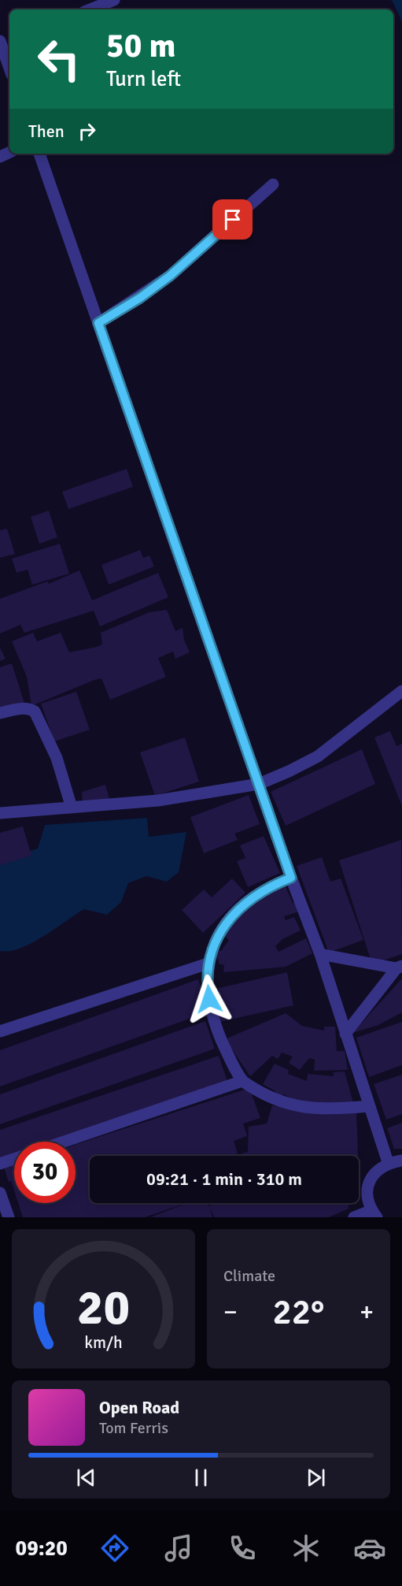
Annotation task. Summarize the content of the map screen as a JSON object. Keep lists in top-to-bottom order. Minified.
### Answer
{"page":{"turn":["50 m","Turn left"],"then":"Then","limit":"30","trip":"09:21 · 1 min · 310 m","tile":"Climate","heat":["−","22°","+"],"song":["Open Road","Tom Ferris"],"tabs":"09:20","gauge":["20","km/h"]}}
